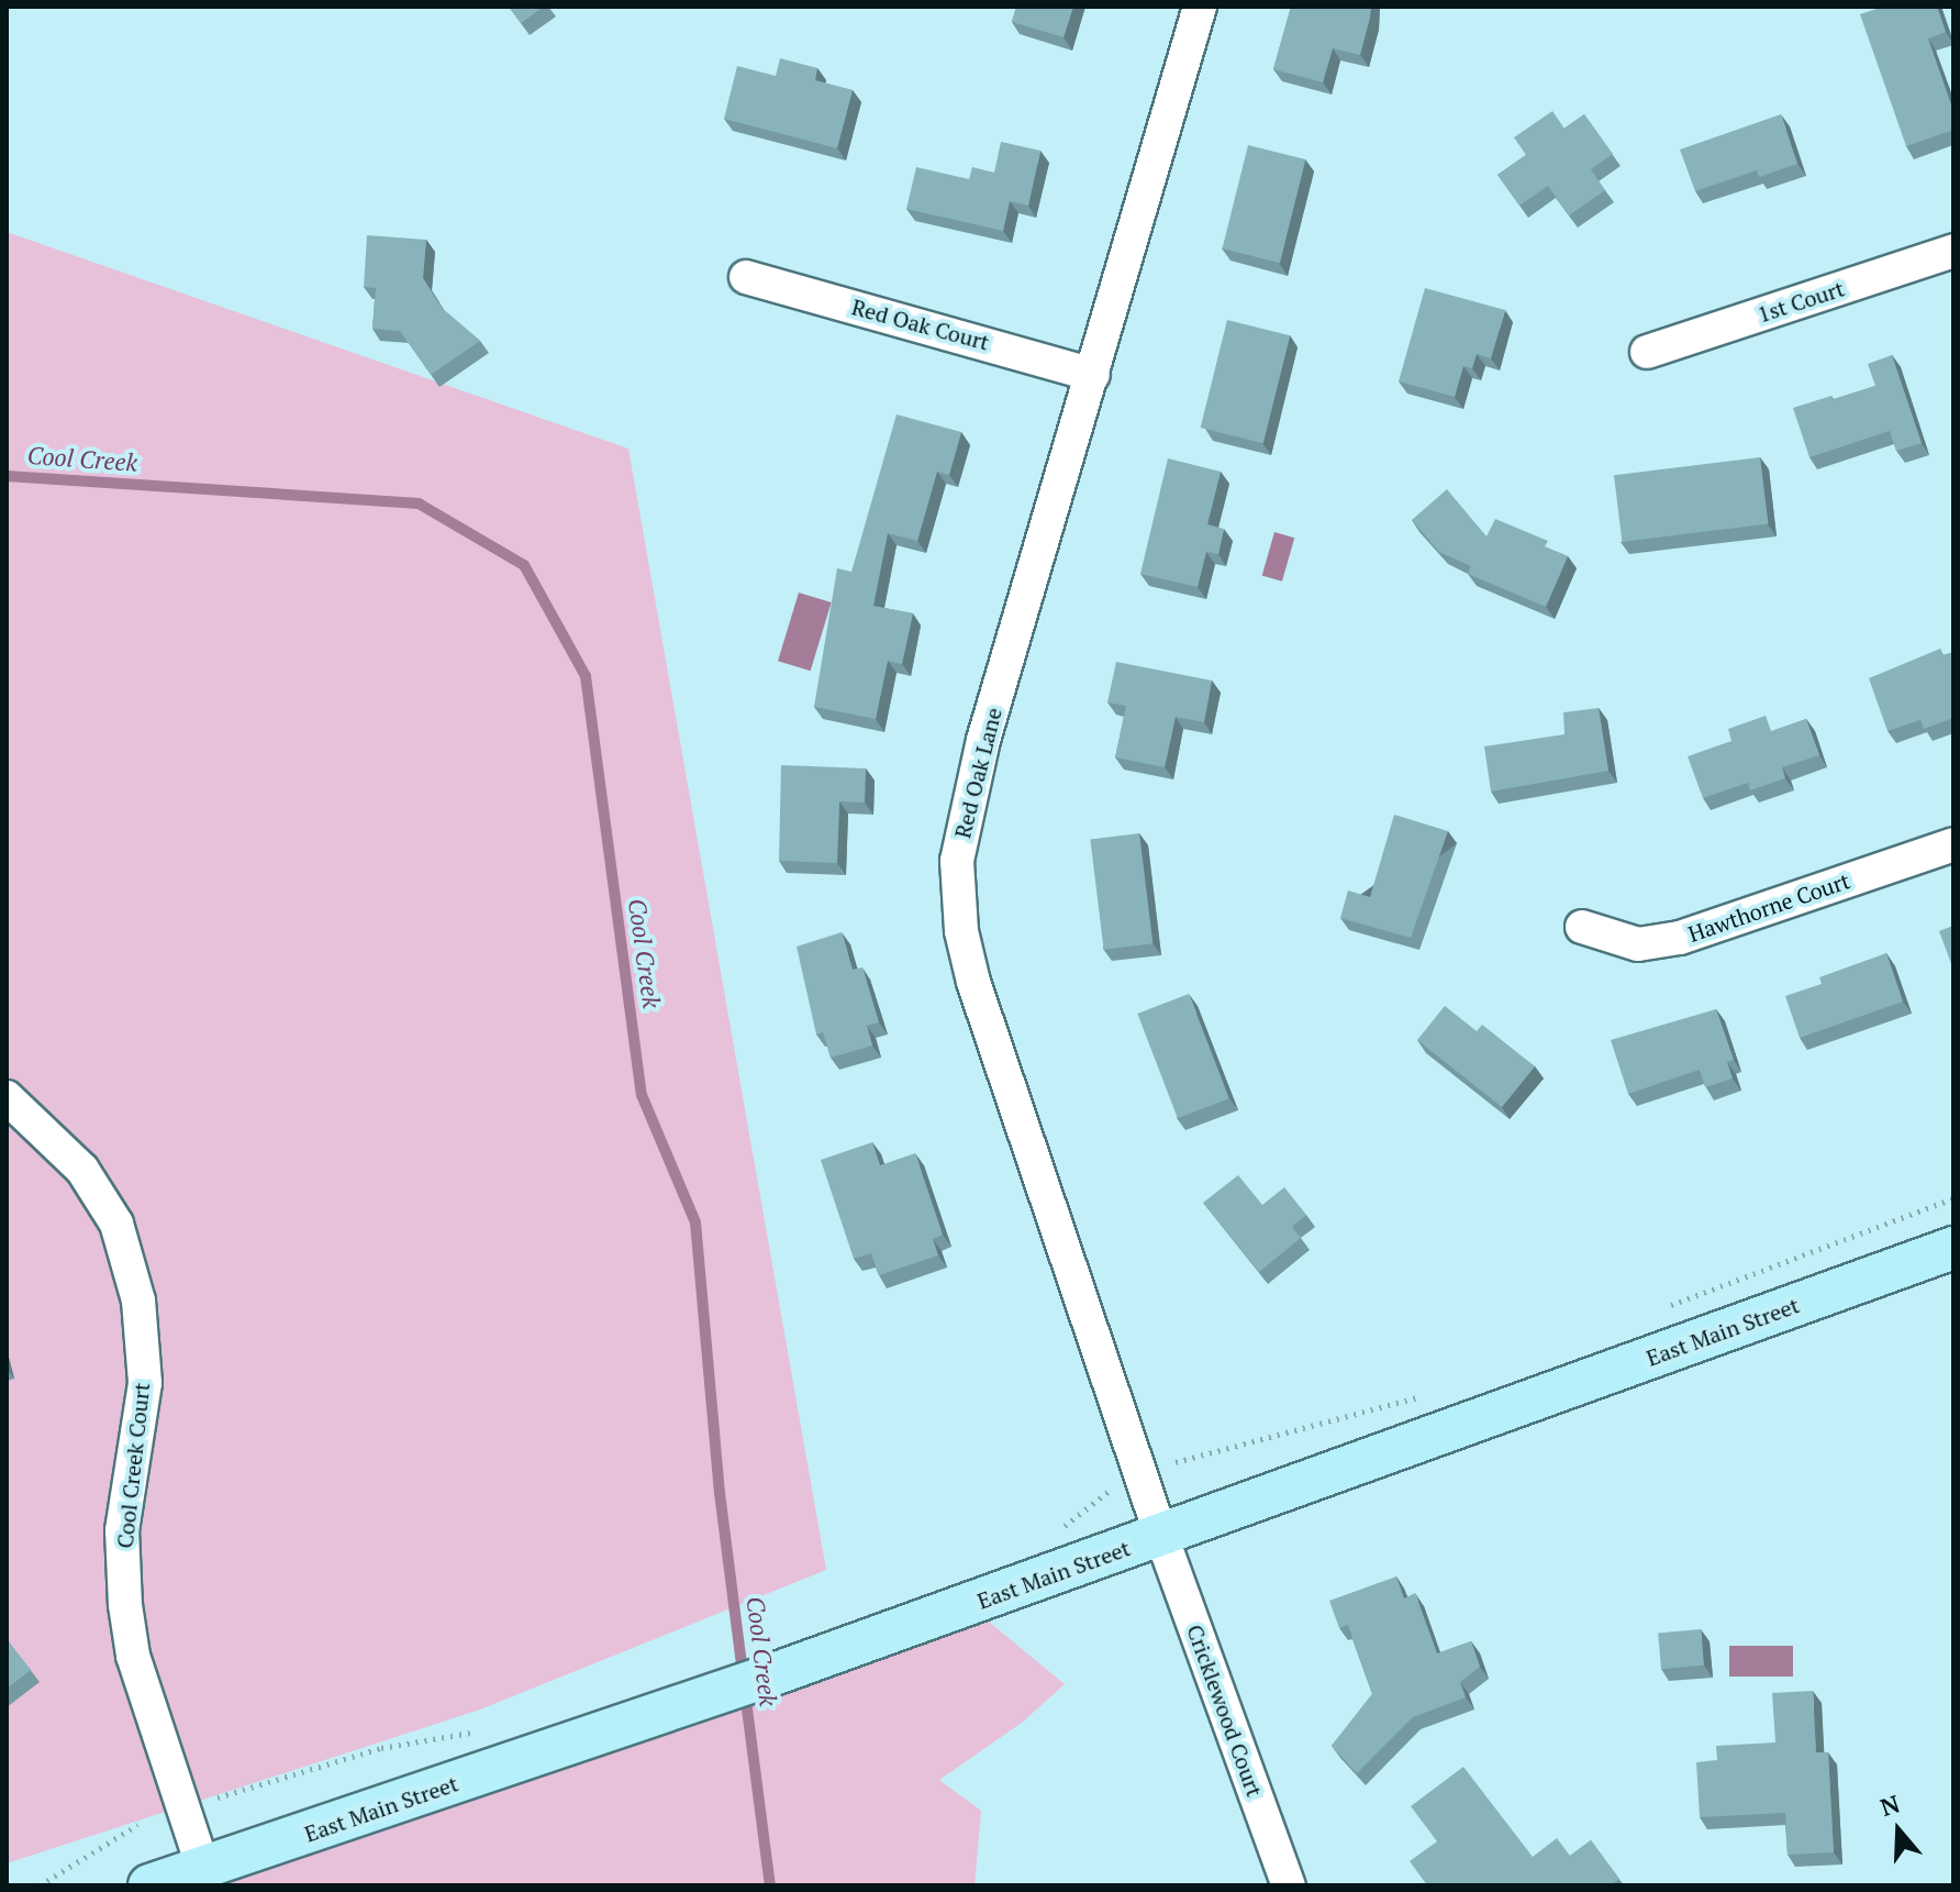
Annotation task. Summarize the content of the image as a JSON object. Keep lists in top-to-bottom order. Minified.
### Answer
{"streets":{"main road":["East Main Street"],"street":["1st Court","Red Oak Court","Red Oak Lane","Hawthorne Court","Cool Creek Court","Cricklewood Court"]},"crossings":[["Red Oak Court","Red Oak Lane"],["Red Oak Lane","East Main Street"],["Red Oak Lane","Cricklewood Court"],["East Main Street","Cool Creek Court"],["East Main Street","Cricklewood Court"]],"water":["Cool Creek"],"north":"top"}
